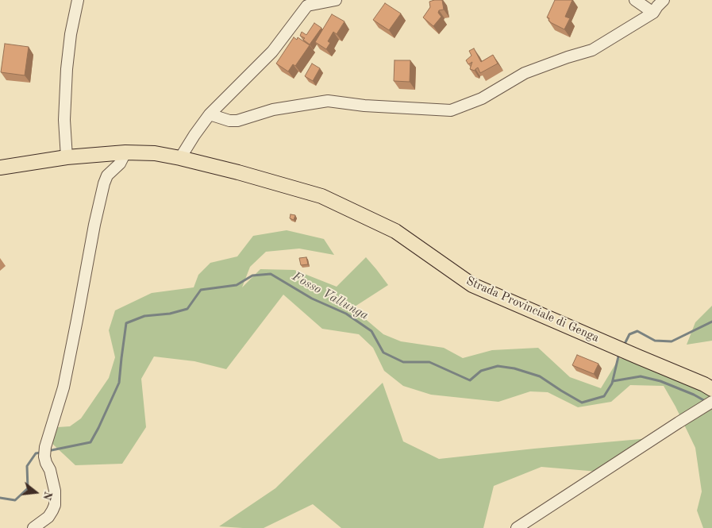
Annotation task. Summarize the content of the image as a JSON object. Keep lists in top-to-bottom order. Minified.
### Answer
{"streets":{"main road":["Strada Provinciale di Genga"]},"water":["Fosso Vallunga"],"north":"right"}
